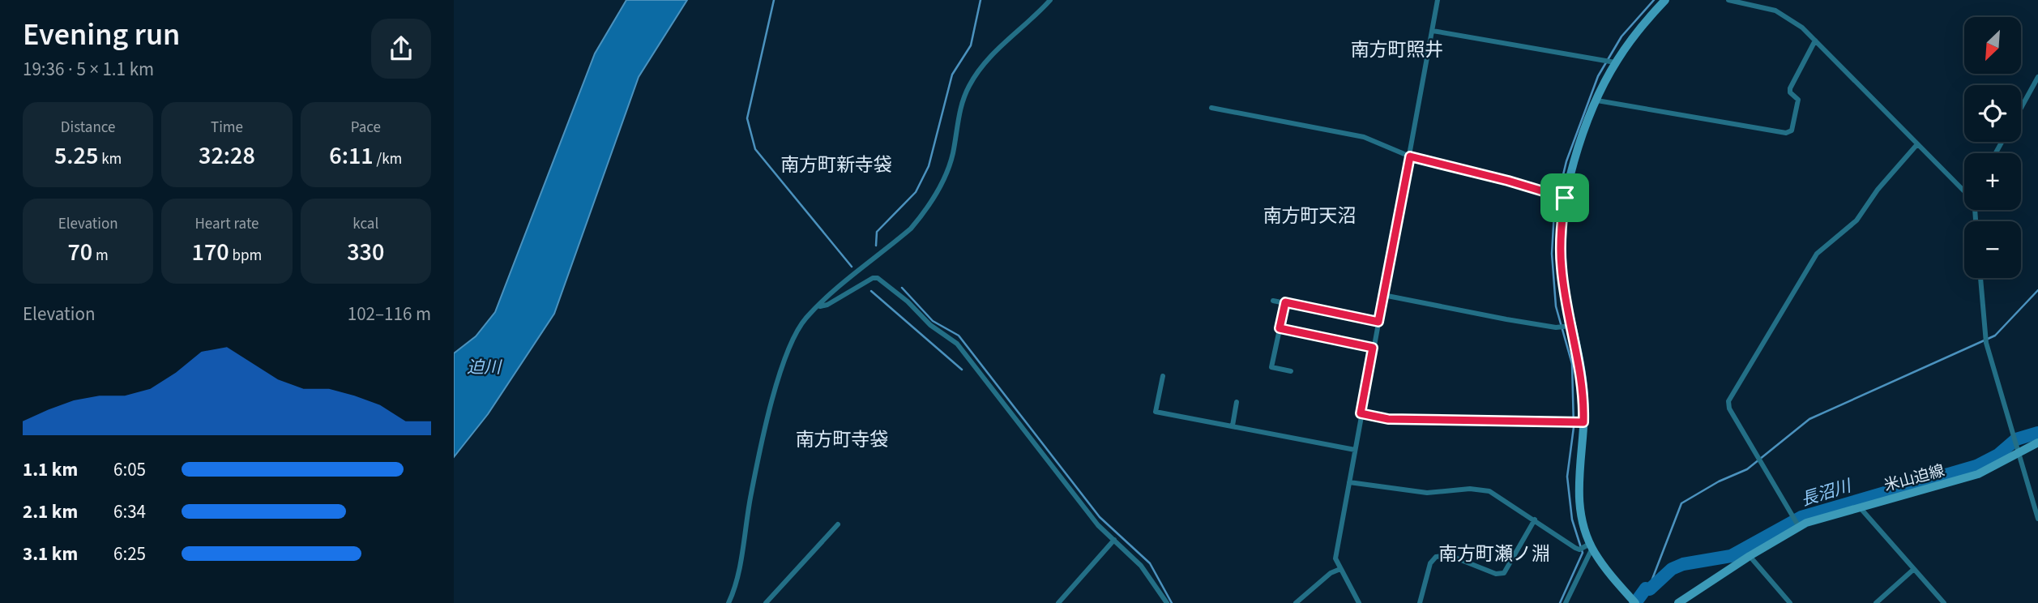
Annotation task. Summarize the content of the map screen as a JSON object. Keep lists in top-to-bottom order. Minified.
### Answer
{"streets":{"street":["米山迫線"]},"districts":["南方町照井","南方町新寺袋","南方町天沼","南方町寺袋","南方町瀬ノ淵"],"water":["迫川","長沼川"],"north":"bottom left","page":{"heading":["Evening run","19:36 · 5 × 1.1 km"],"map_buttons":["+","−"],"stats":[["Distance","5.25 km"],["Time","32:28"],["Pace","6:11 /km"],["Elevation","70 m"],["Heart rate","170 bpm"],["kcal","330"]],"chart":["Elevation","102–116 m"],"list":[{"name":"1.1 km","note":"6:05"},{"name":"2.1 km","note":"6:34"},{"name":"3.1 km","note":"6:25"}]}}
